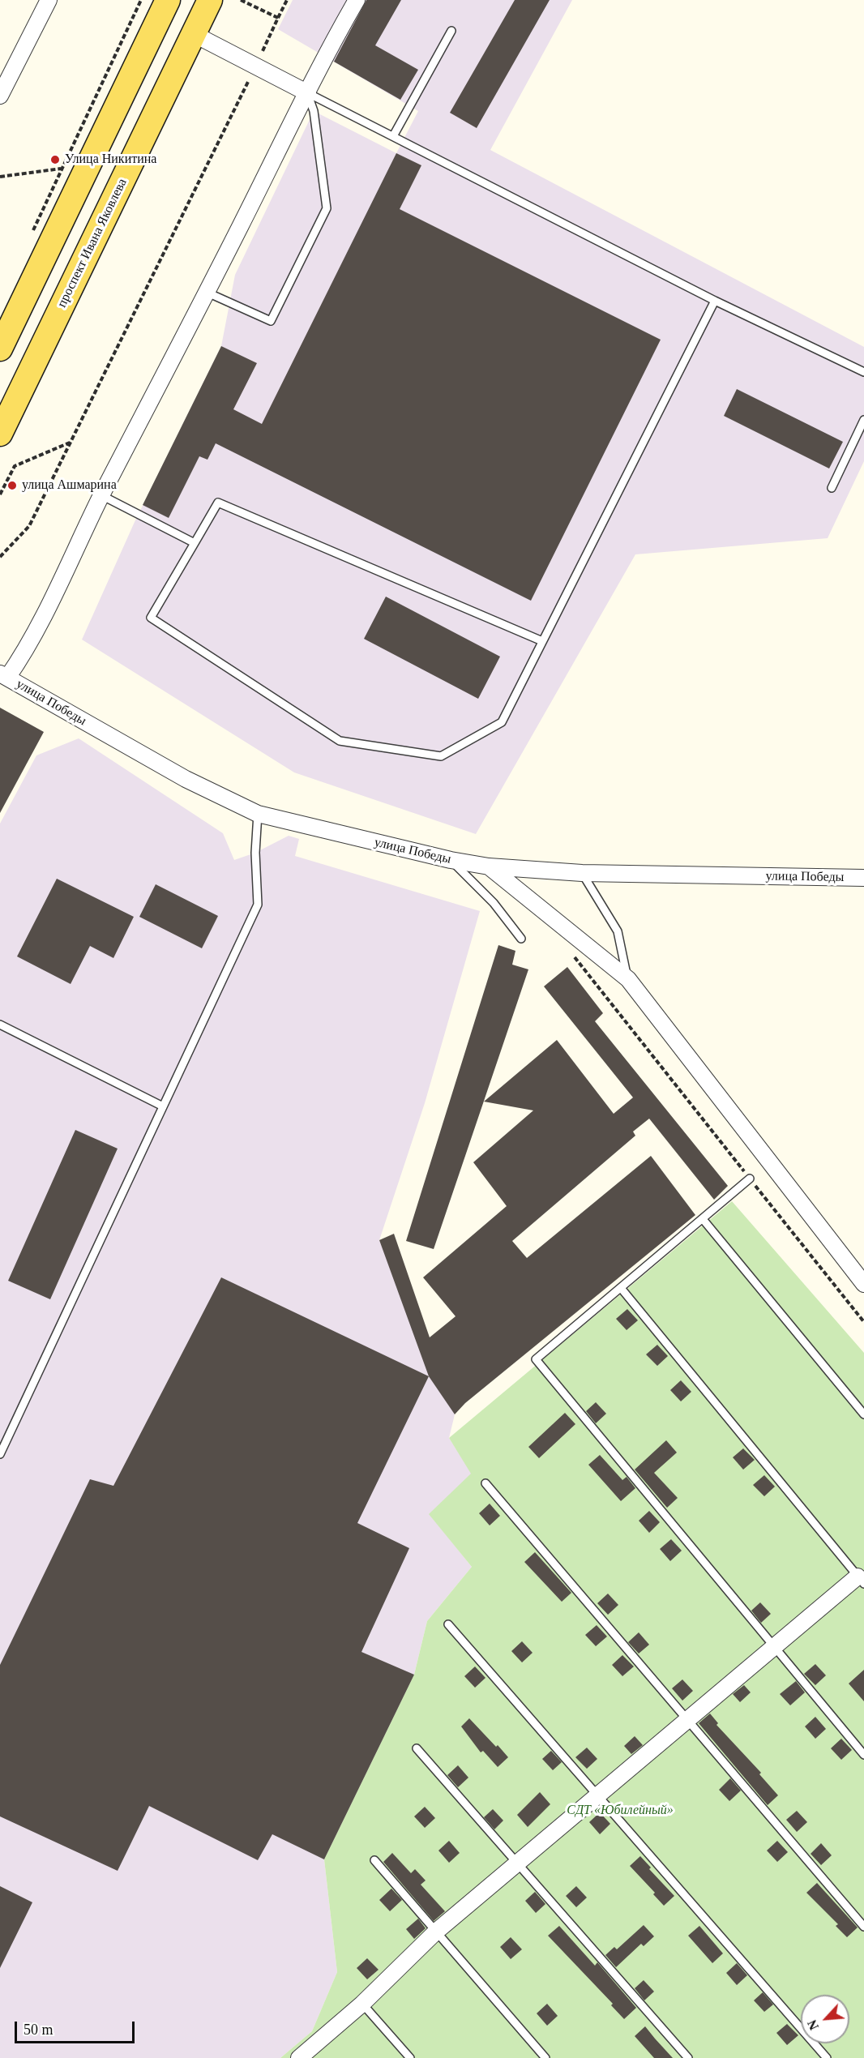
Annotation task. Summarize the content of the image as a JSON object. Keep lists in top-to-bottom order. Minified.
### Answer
{"streets":{"main road":["проспект Ивана Яковлева"],"street":["улица Победы"]},"parks":["СДТ «Юбилейный»"],"places":["Улица Никитина","улица Ашмарина"],"scale_bar":"50 m","north":"bottom left"}
